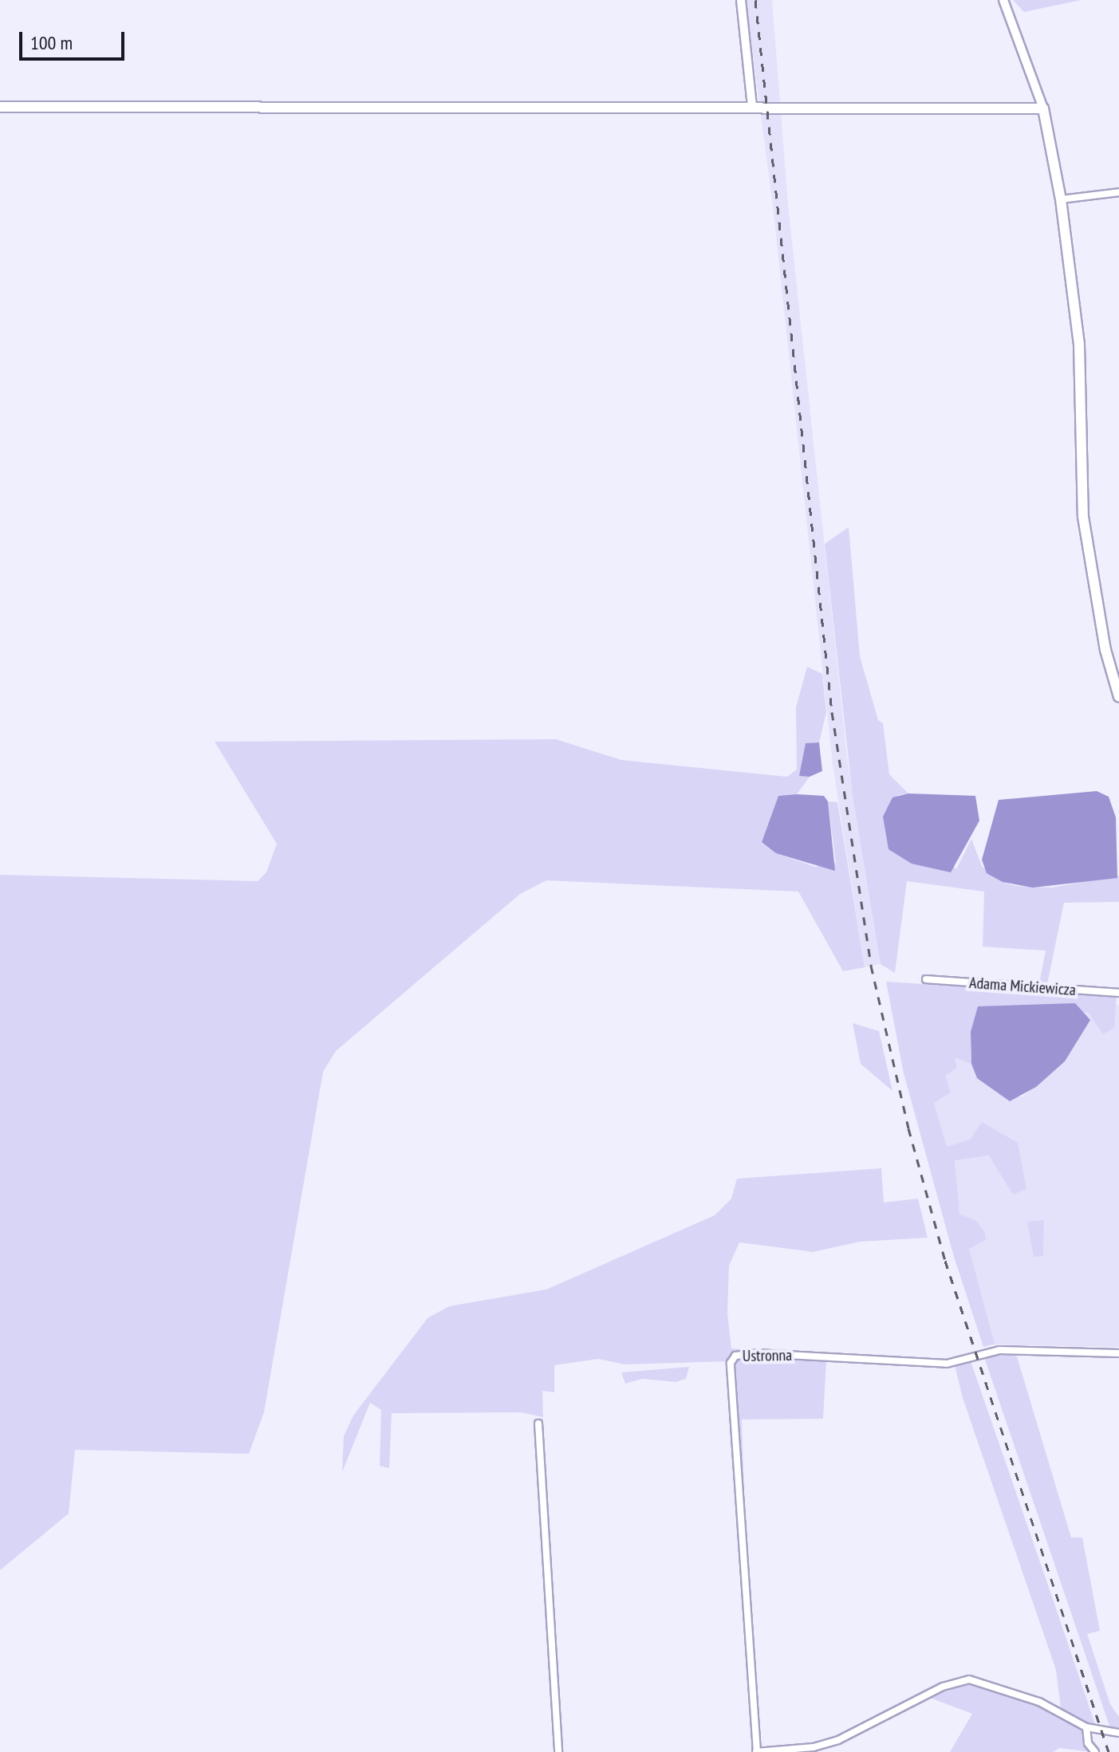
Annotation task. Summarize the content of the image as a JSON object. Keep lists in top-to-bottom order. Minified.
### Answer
{"streets":{"street":["Adama Mickiewicza","Ustronna"]},"scale_bar":"100 m"}
